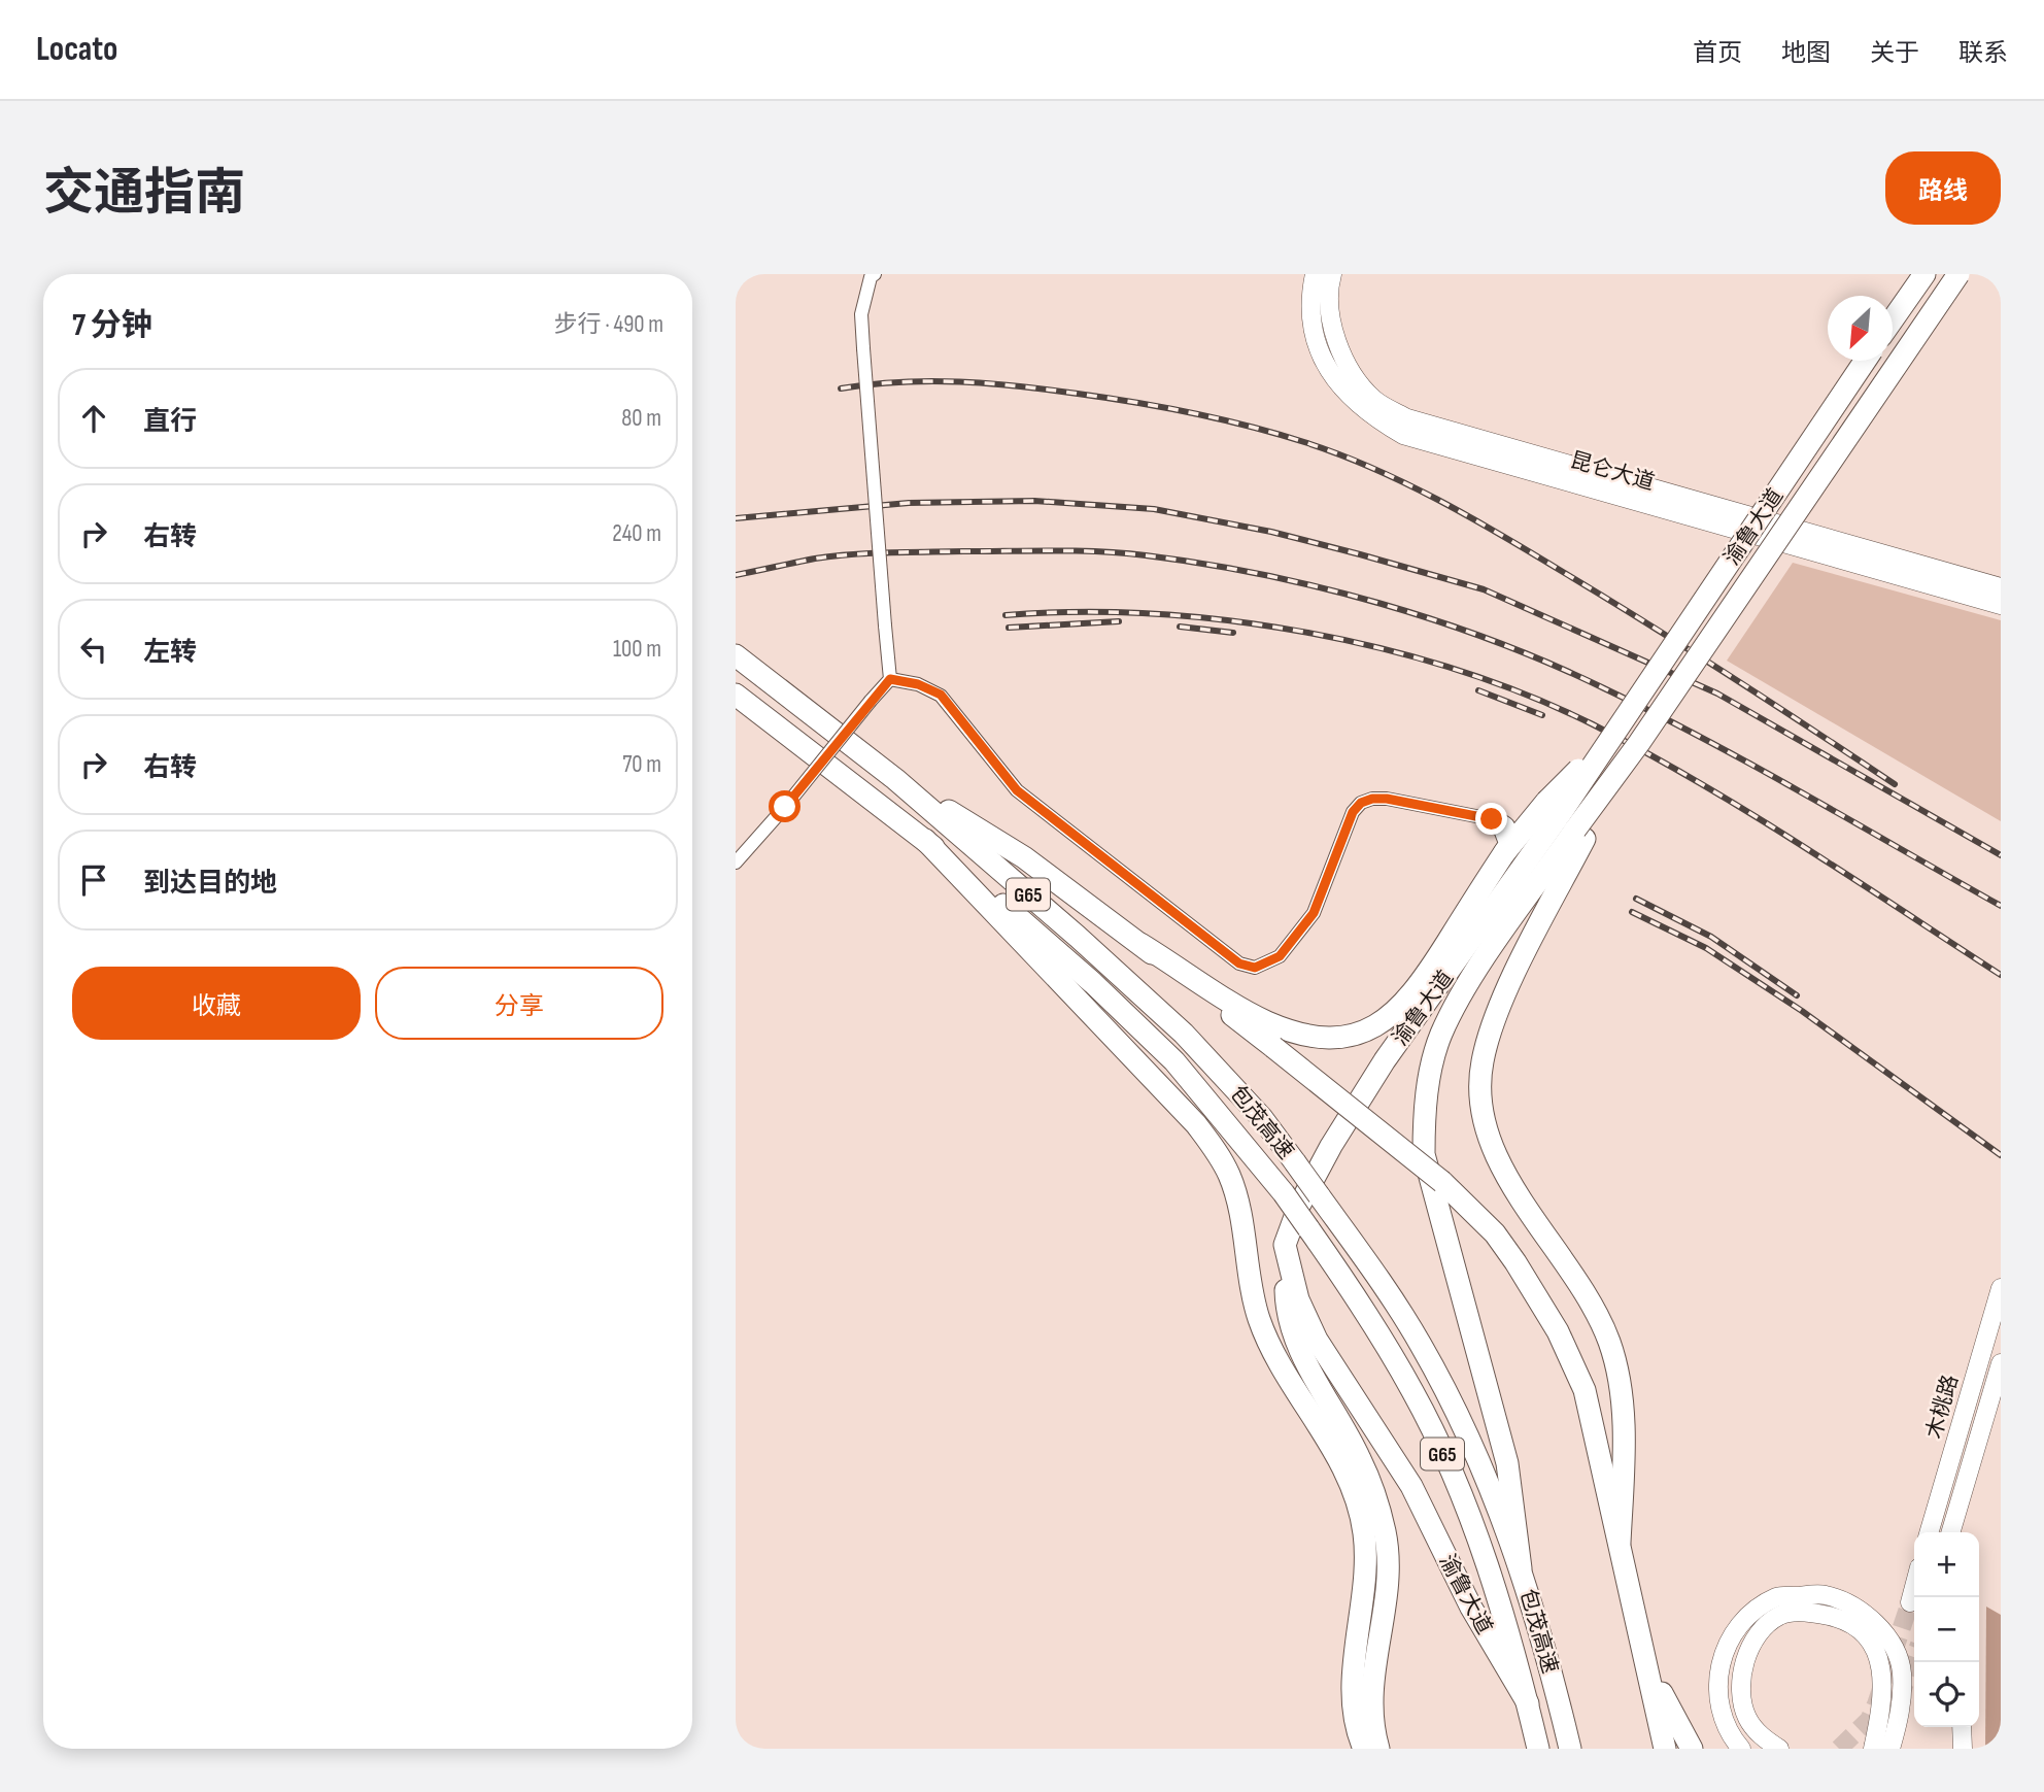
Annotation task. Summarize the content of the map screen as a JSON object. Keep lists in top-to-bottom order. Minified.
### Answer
{"streets":{"highway":["渝鲁大道","G65","包茂高速"],"street":["昆仑大道","木桃路"]},"crossings":[["渝鲁大道","包茂高速"]],"north":"bottom left","page":{"header":"Locato","nav":["首页","地图","关于","联系"],"title":"交通指南","buttons":["路线",["收藏","分享"]],"heading":["7 分钟","步行 · 490 m"],"list":[["直行","80 m"],["右转","240 m"],["左转","100 m"],["右转","70 m"],"到达目的地"],"map_buttons":["+","−"]}}
